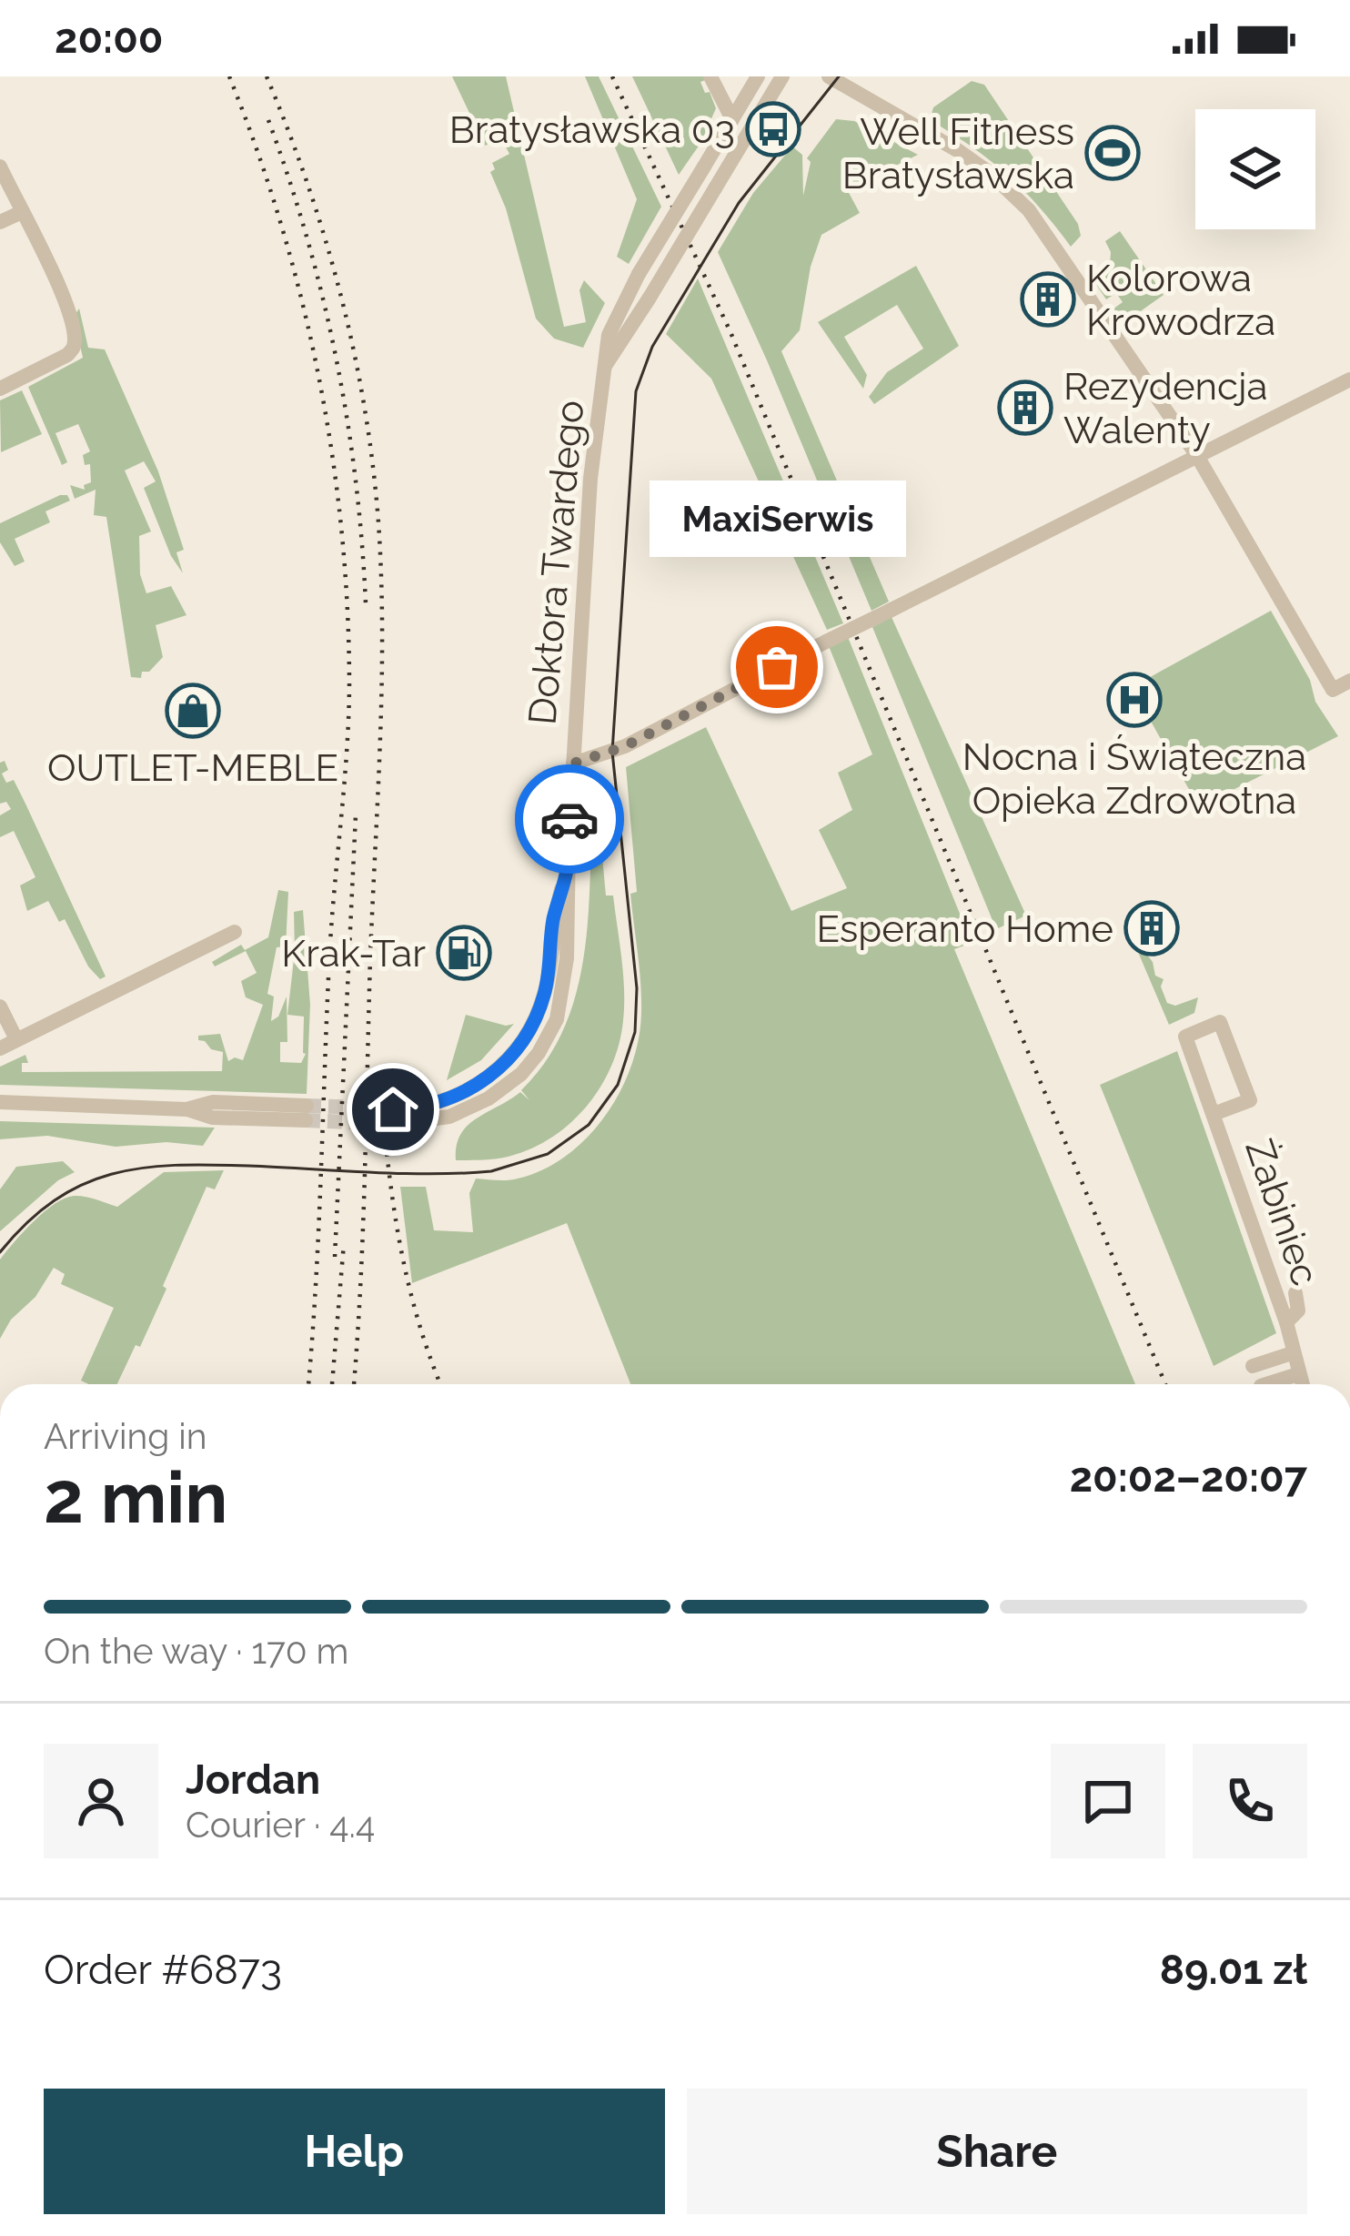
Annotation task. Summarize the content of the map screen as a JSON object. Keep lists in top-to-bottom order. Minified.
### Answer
{"streets":{"street":["Doktora Twardego","Żabiniec"]},"places":{"bus stop":["Bratysławska 03"],"sports":["Well Fitness Bratysławska"],"building":["Kolorowa Krowodrza","Rezydencja Walenty","Esperanto Home"],"other":["MaxiSerwis"],"hospital":["Nocna i Świąteczna Opieka Zdrowotna"],"shop":["OUTLET-MEBLE"],"fuel station":["Krak-Tar"]},"page":{"status":"20:00","bubble":"MaxiSerwis","heading":["2 min","Arriving in","20:02–20:07"],"panel":["Jordan","Courier · 4.4","Order #6873","89.01 zł"],"bar":"On the way · 170 m","buttons":["Help","Share"]}}
